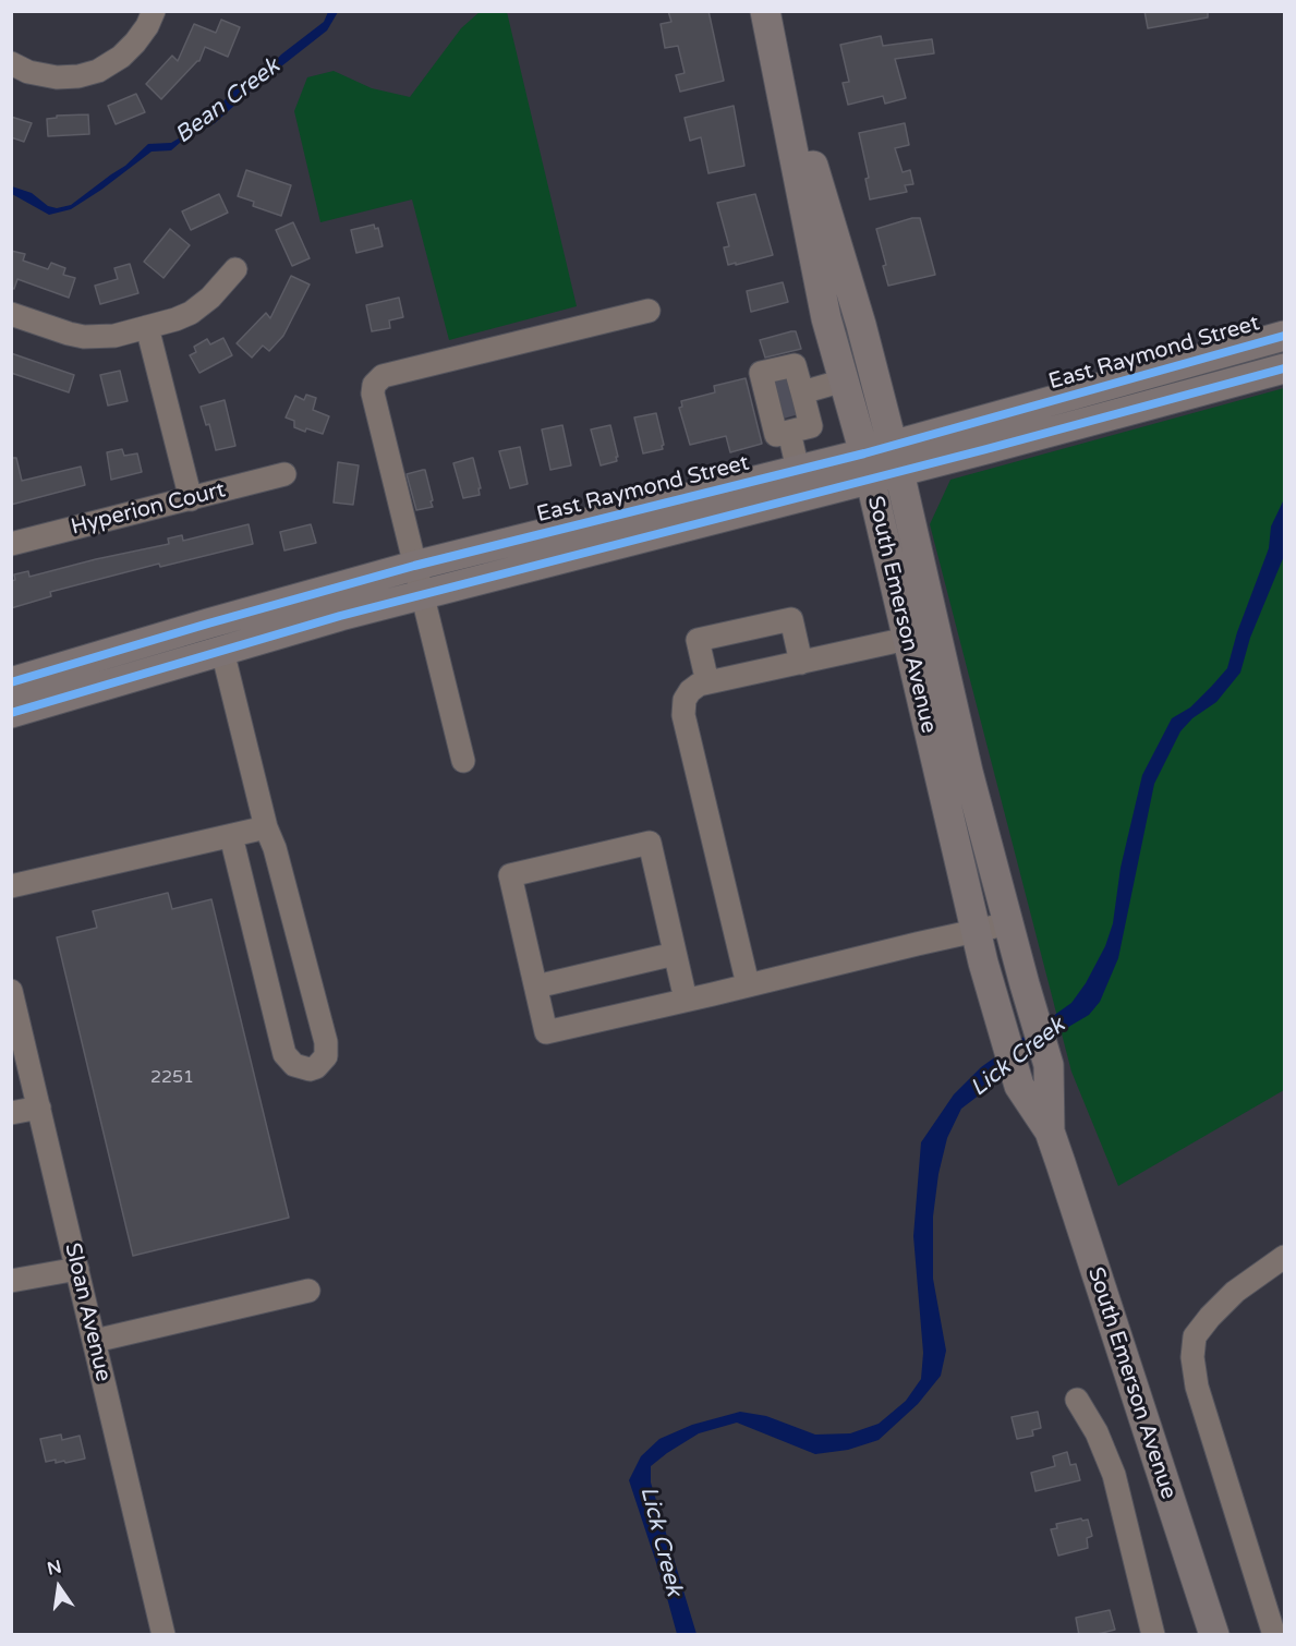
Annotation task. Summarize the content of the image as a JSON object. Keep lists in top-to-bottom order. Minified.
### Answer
{"streets":{"main road":["East Raymond Street","South Emerson Avenue"],"street":["Hyperion Court","Sloan Avenue"]},"crossings":[["East Raymond Street","South Emerson Avenue"]],"water":["Bean Creek","Lick Creek"],"house_numbers":["2251"],"north":"top"}
